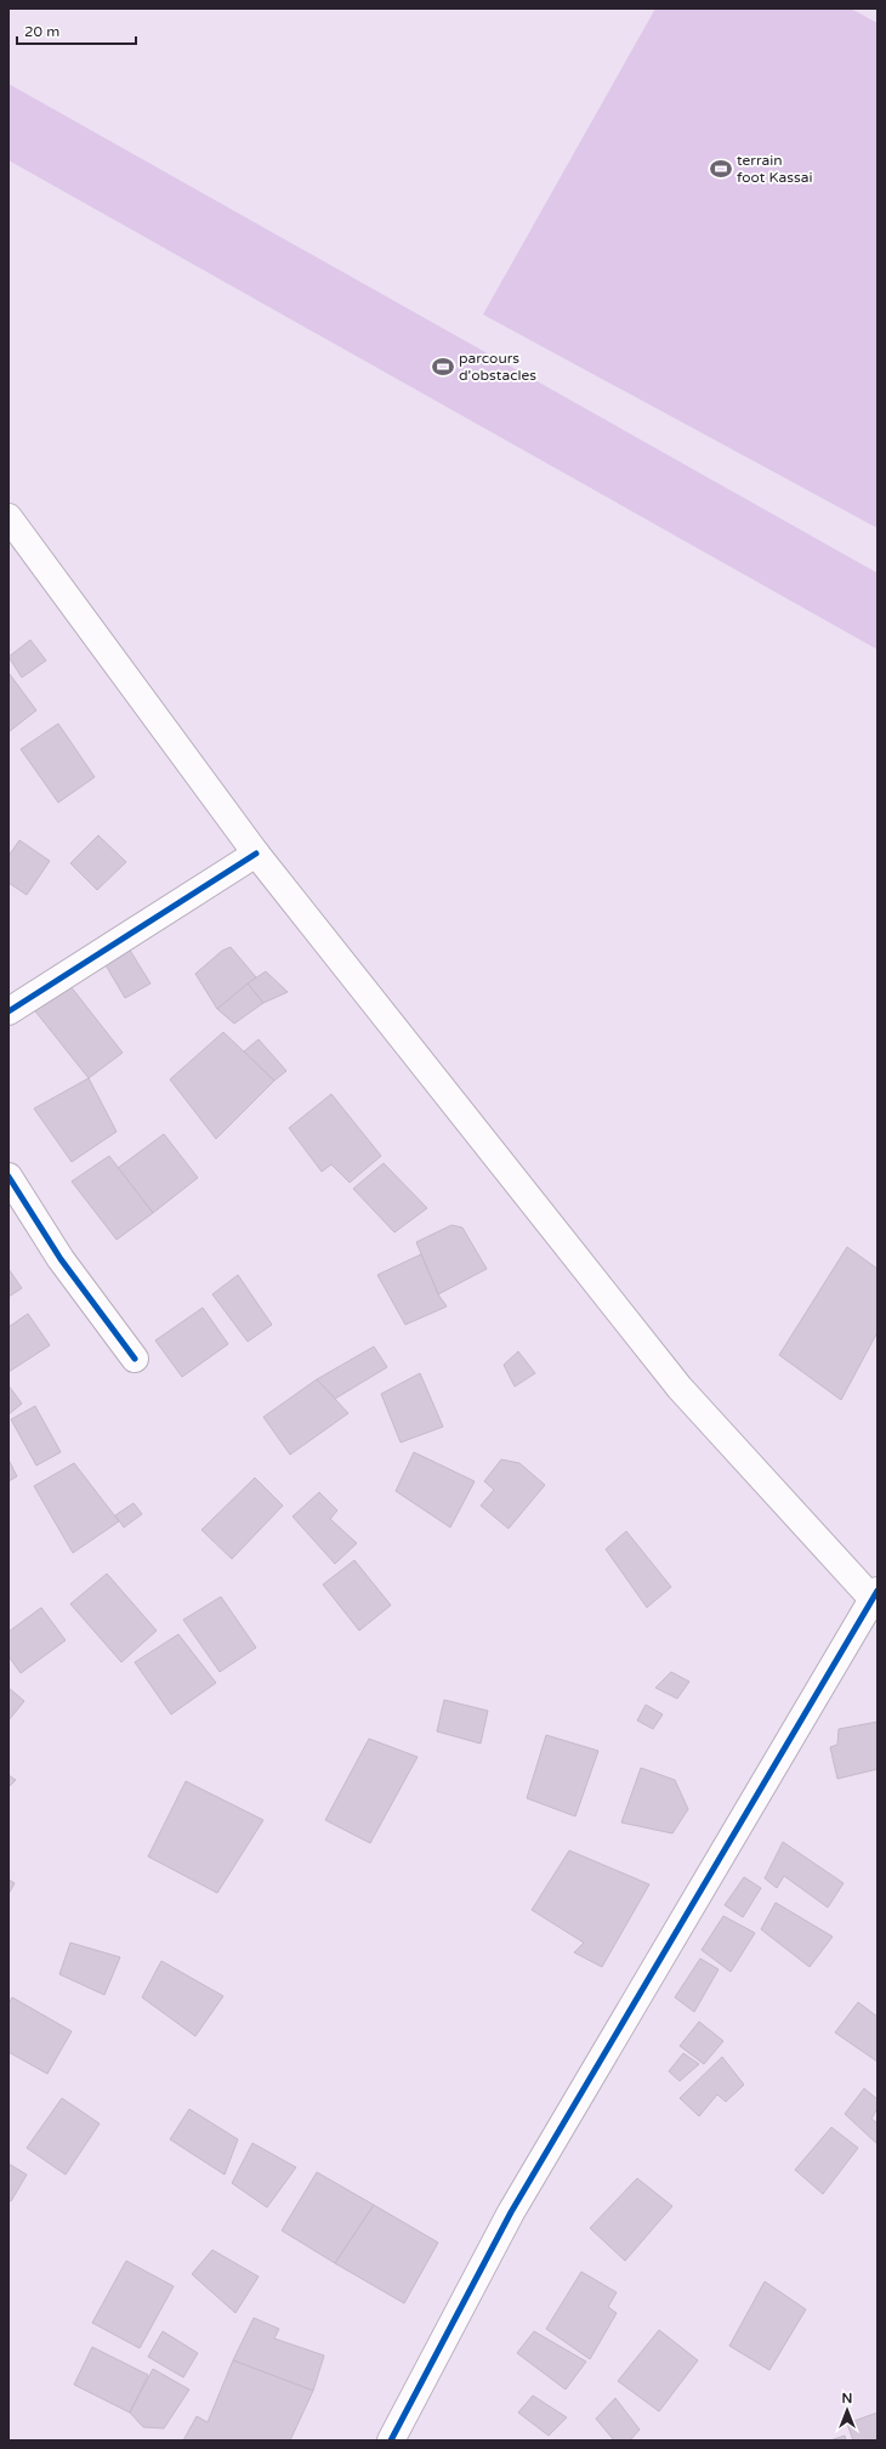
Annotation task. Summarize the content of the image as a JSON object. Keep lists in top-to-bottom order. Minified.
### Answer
{"places":{"sports":["terrain foot Kassai","parcours d'obstacles"]},"scale_bar":"20 m","north":"top"}
